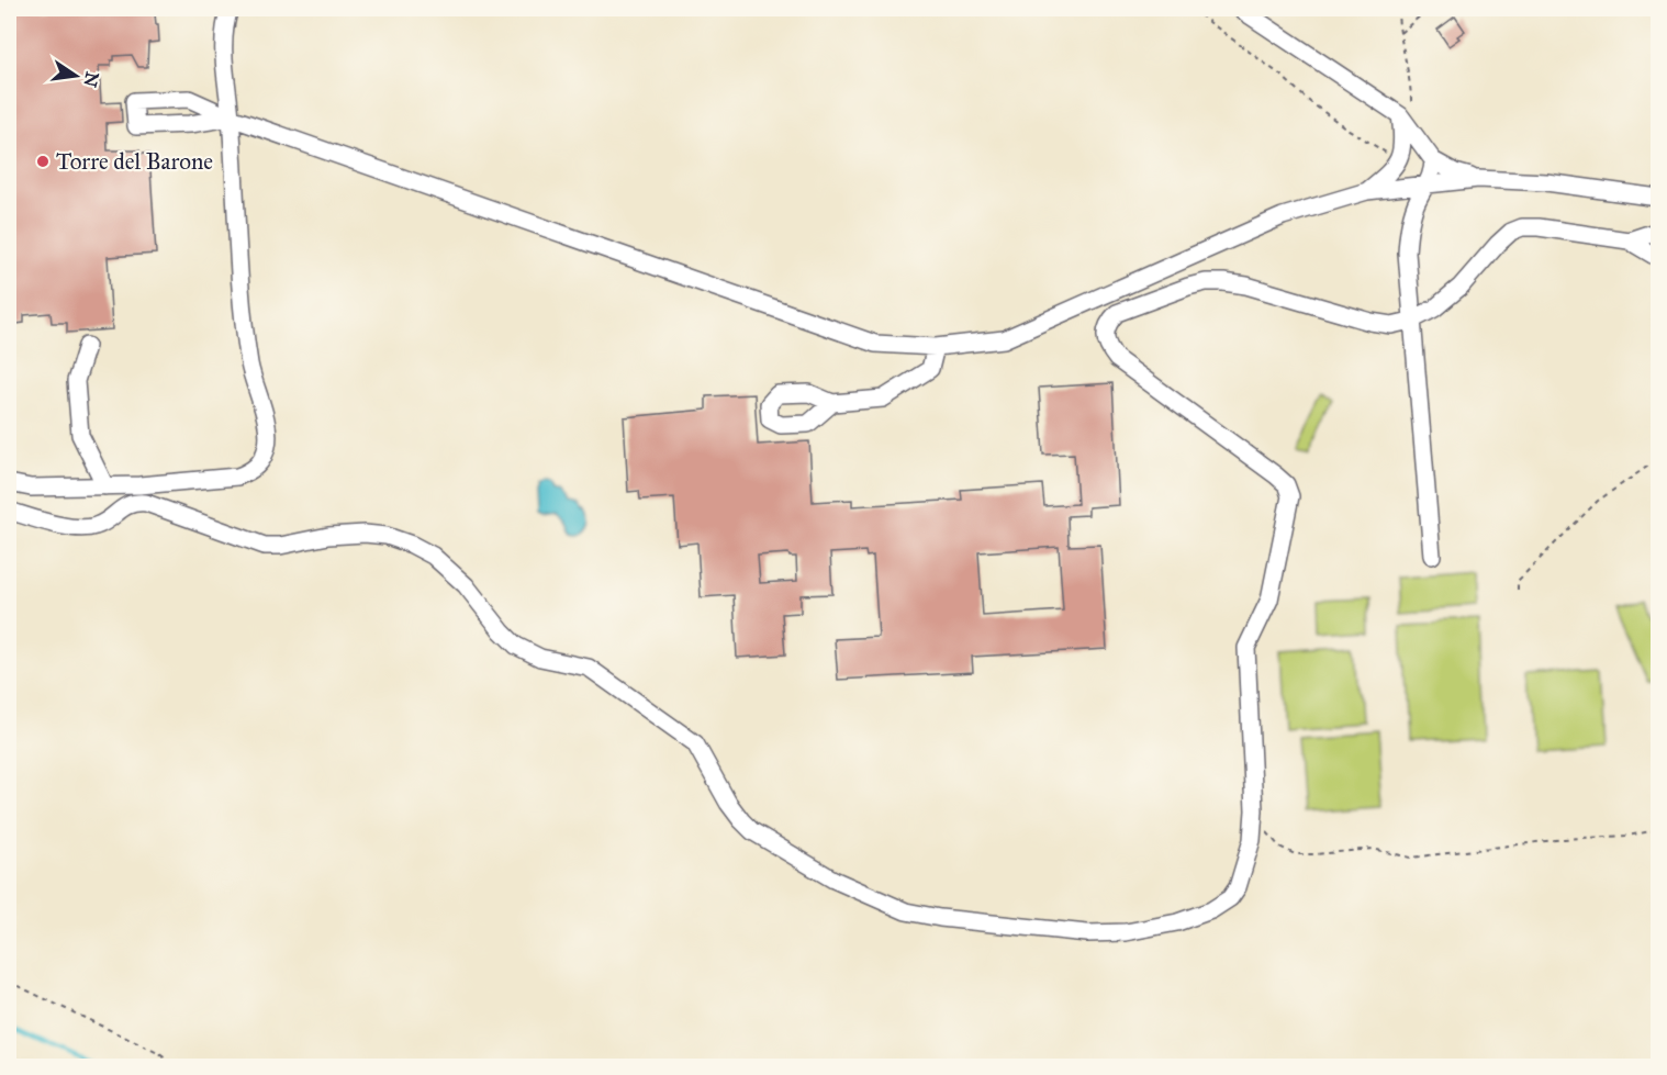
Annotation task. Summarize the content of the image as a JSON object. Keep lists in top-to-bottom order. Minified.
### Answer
{"places":["Torre del Barone"],"north":"right"}
